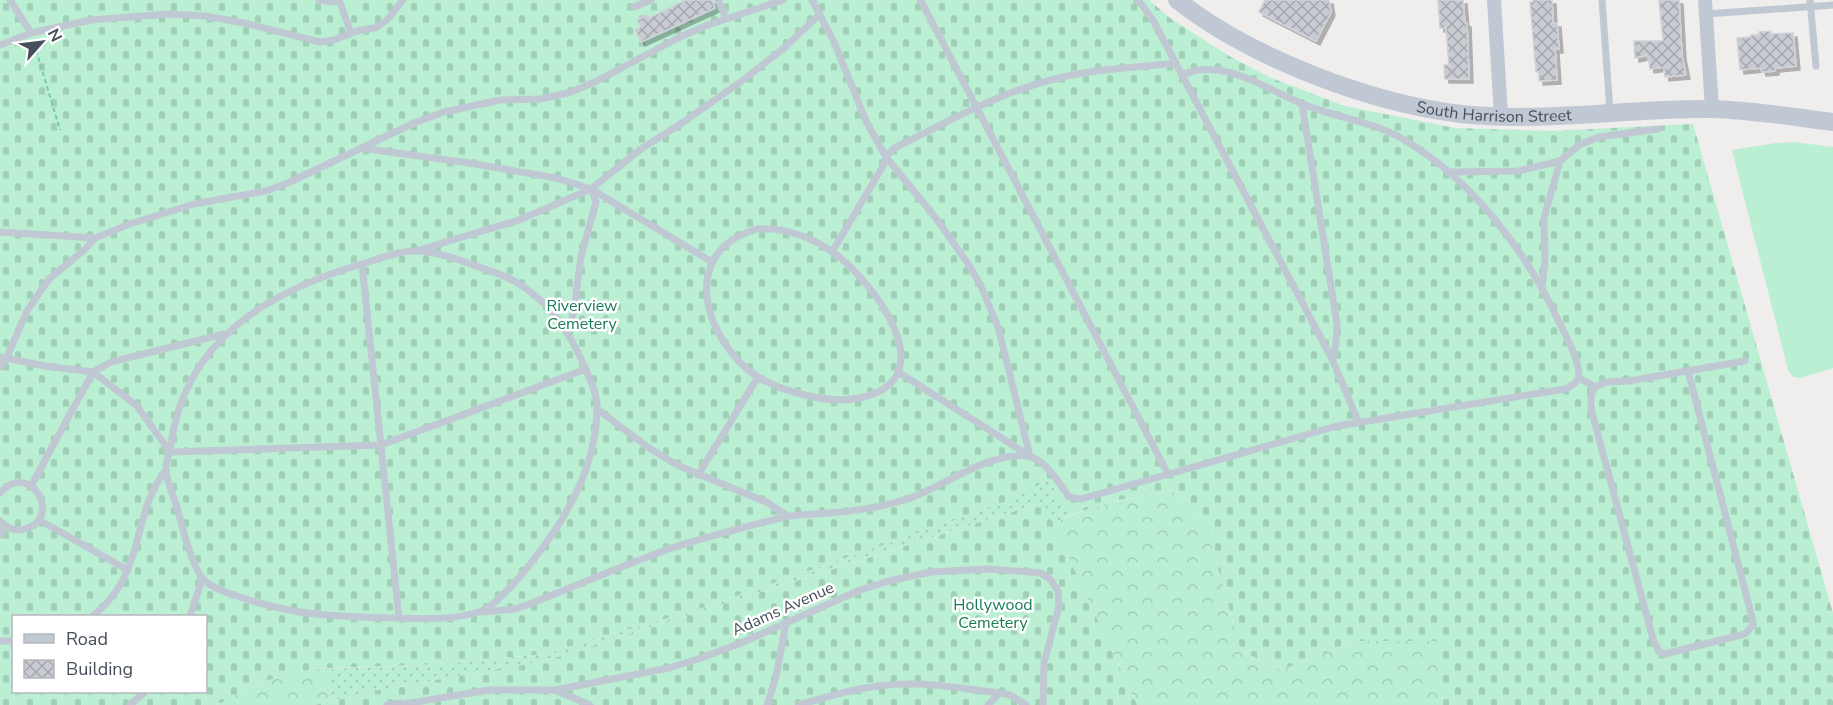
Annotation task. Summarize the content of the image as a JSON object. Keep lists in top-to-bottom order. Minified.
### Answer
{"streets":{"street":["South Harrison Street"],"lane":["Adams Avenue"]},"parks":["Riverview Cemetery","Hollywood Cemetery"],"legend":["Road","Building"],"north":"top right"}
